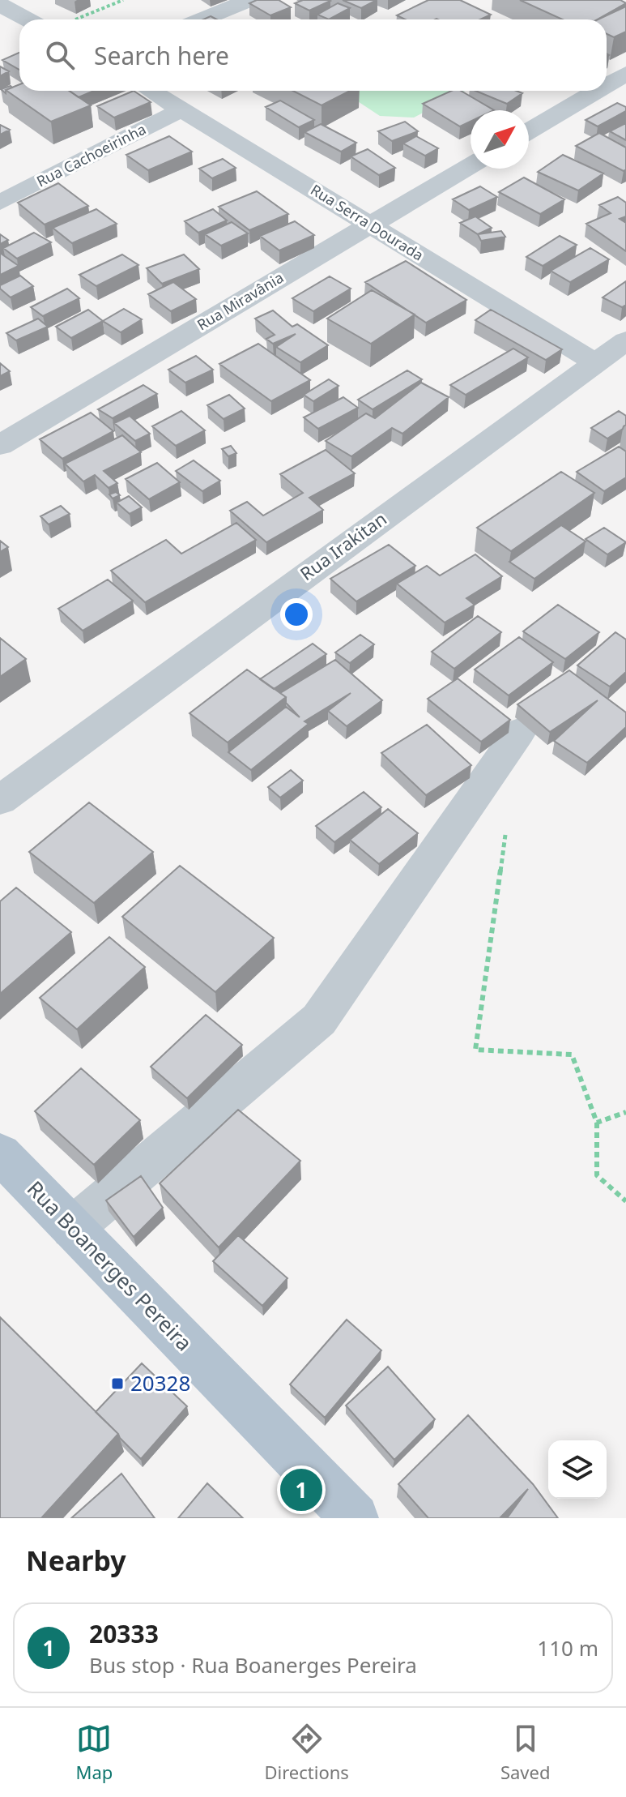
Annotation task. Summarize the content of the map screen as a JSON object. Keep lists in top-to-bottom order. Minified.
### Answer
{"streets":{"main road":["Rua Boanerges Pereira"],"street":["Rua Cachoeirinha","Rua Serra Dourada","Rua Miravânia","Rua Irakitan"]},"crossings":[["Rua Cachoeirinha","Rua Serra Dourada"],["Rua Serra Dourada","Rua Miravânia"],["Rua Serra Dourada","Rua Irakitan"]],"places":{"transit":["20328"]},"north":"top right","page":{"search":"Search here","pins":"1","heading":"Nearby","list":[{"mark":"1","name":"20333","note":"Bus stop · Rua Boanerges Pereira","value":"110 m"}],"nav":["Map","Directions","Saved"]}}
